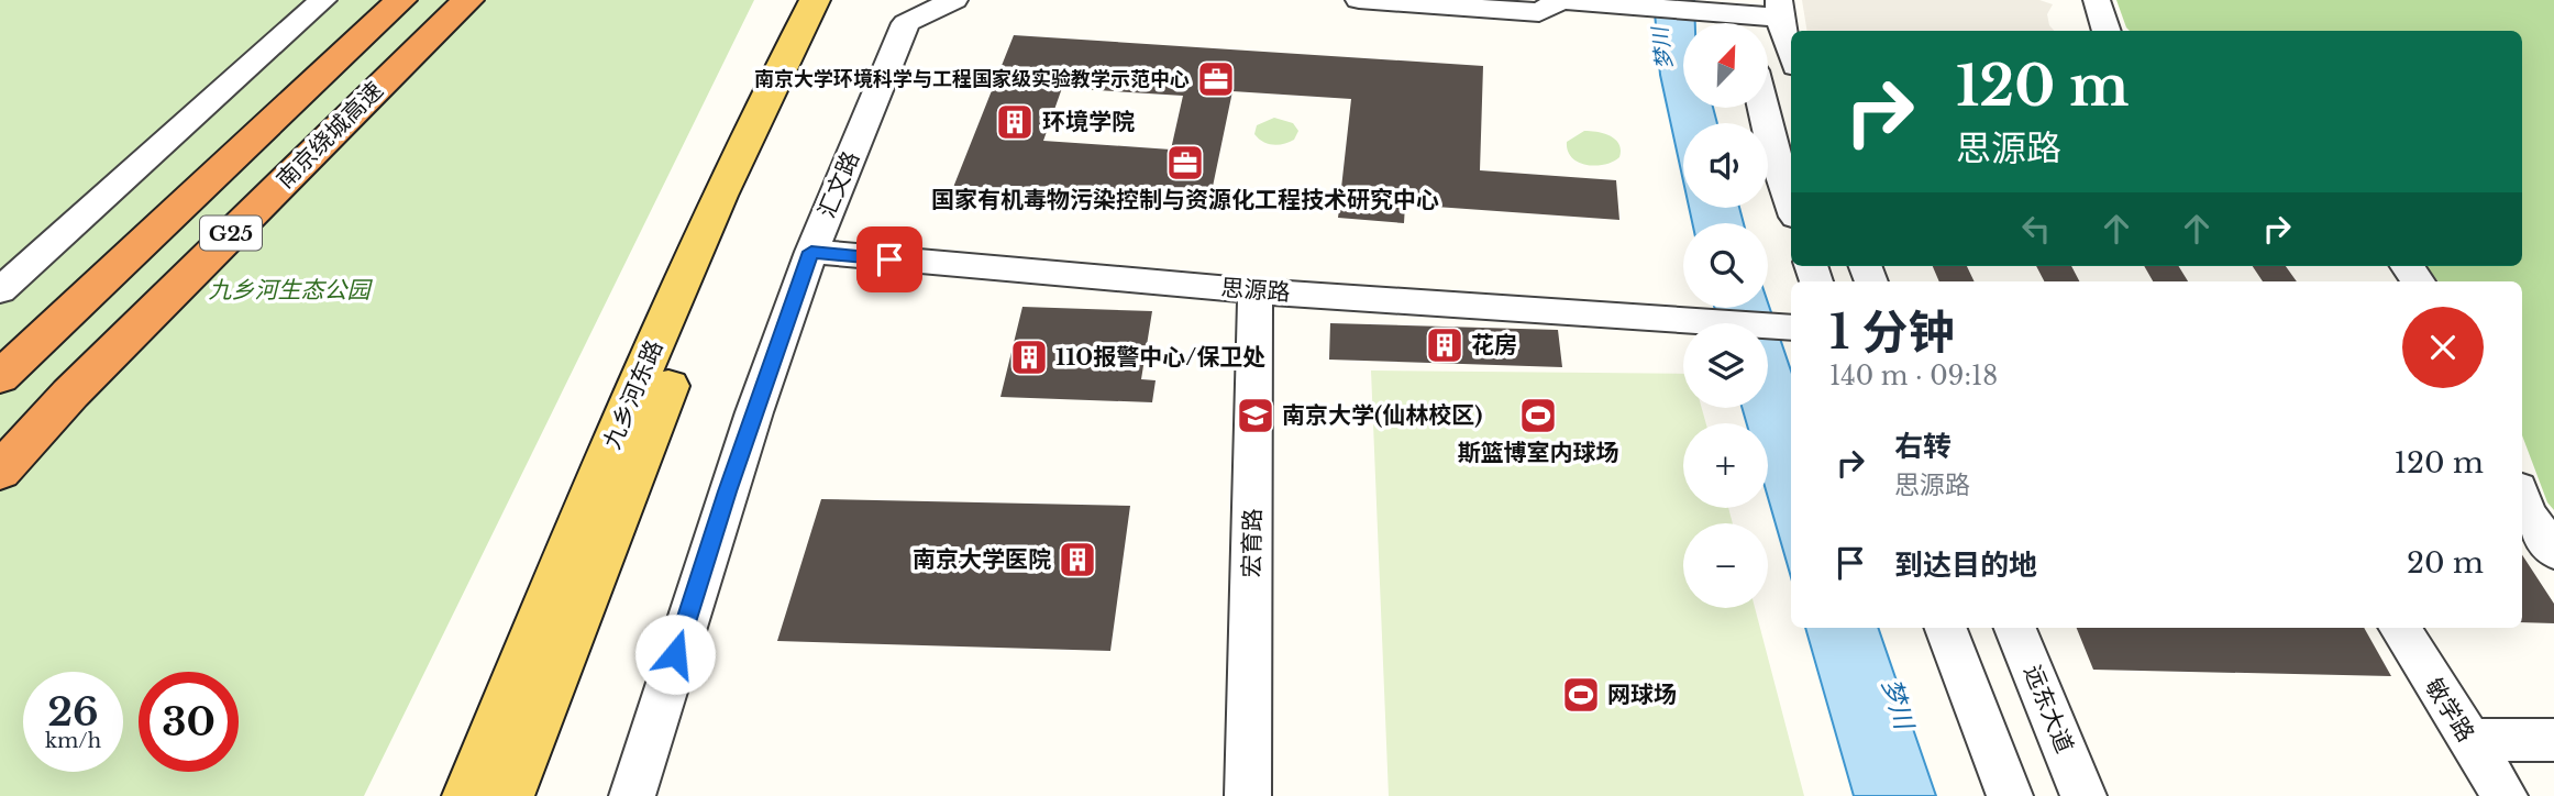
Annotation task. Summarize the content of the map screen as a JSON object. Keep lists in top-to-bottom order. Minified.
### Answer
{"streets":{"highway":["南京绕城高速","G25"],"main road":["九乡河东路"],"street":["汇文路","思源路","宏育路","远东大道","敏学路"]},"crossings":[["汇文路","思源路"],["思源路","宏育路"]],"water":["梦川"],"parks":["九乡河生态公园"],"places":{"office":["南京大学环境科学与工程国家级实验教学示范中心","国家有机毒物污染控制与资源化工程技术研究中心"],"building":["环境学院","花房","110报警中心/保卫处","南京大学医院"],"school or university":["南京大学(仙林校区)"],"sports":["斯篮博室内球场","网球场"]},"north":"top right","page":{"map_buttons":["+","−"],"turn":["120 m","思源路"],"heading":["1 分钟","140 m · 09:18"],"list":[{"name":"右转","note":"思源路","value":"120 m"},{"name":"到达目的地","value":"20 m"}],"speed":"26 km/h","limit":"30"}}
